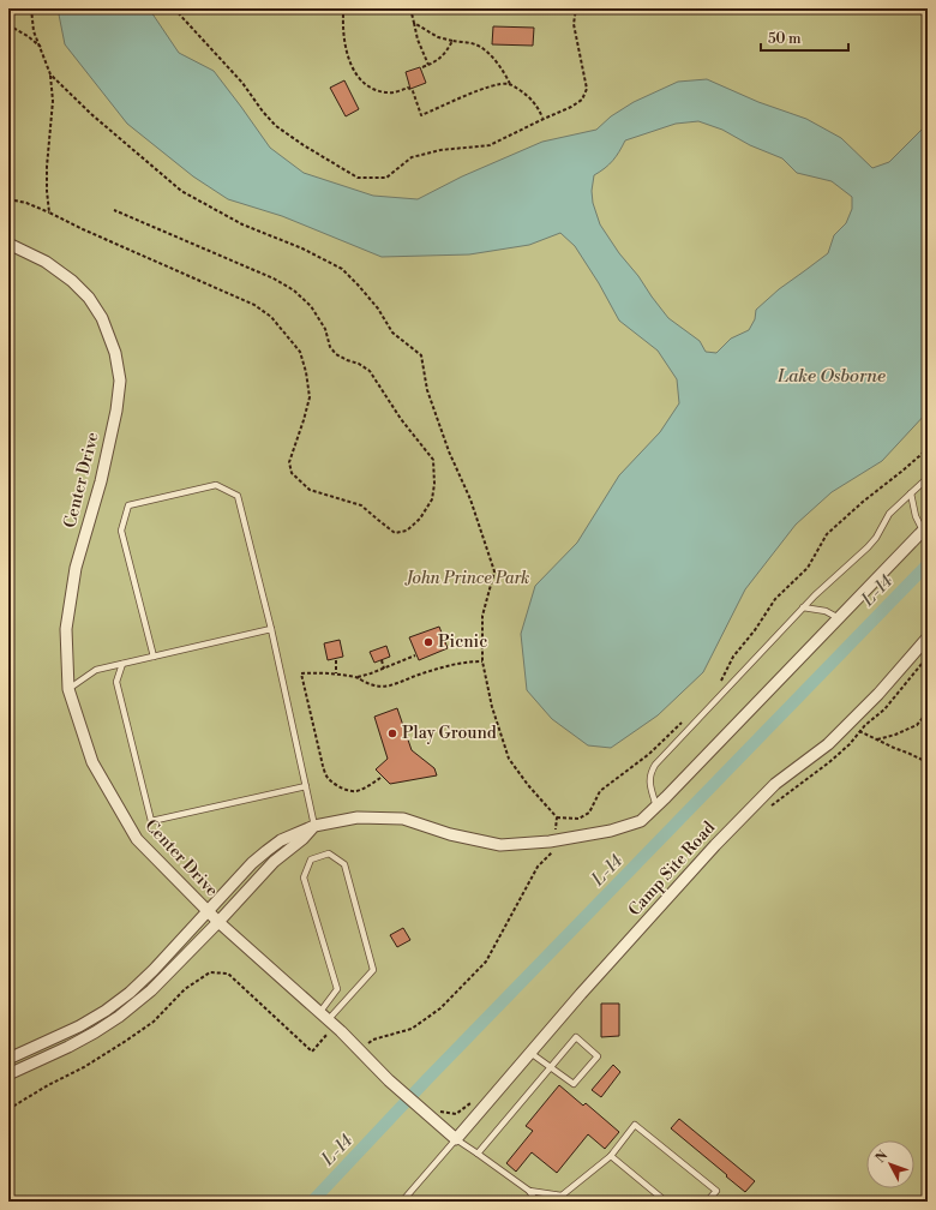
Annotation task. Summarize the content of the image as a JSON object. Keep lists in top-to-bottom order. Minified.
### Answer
{"streets":{"street":["Center Drive","Camp Site Road"]},"crossings":[["Center Drive","Camp Site Road"]],"water":["Lake Osborne","L-14"],"parks":["John Prince Park"],"places":["Picnic","Play Ground"],"scale_bar":"50 m","north":"top left"}
